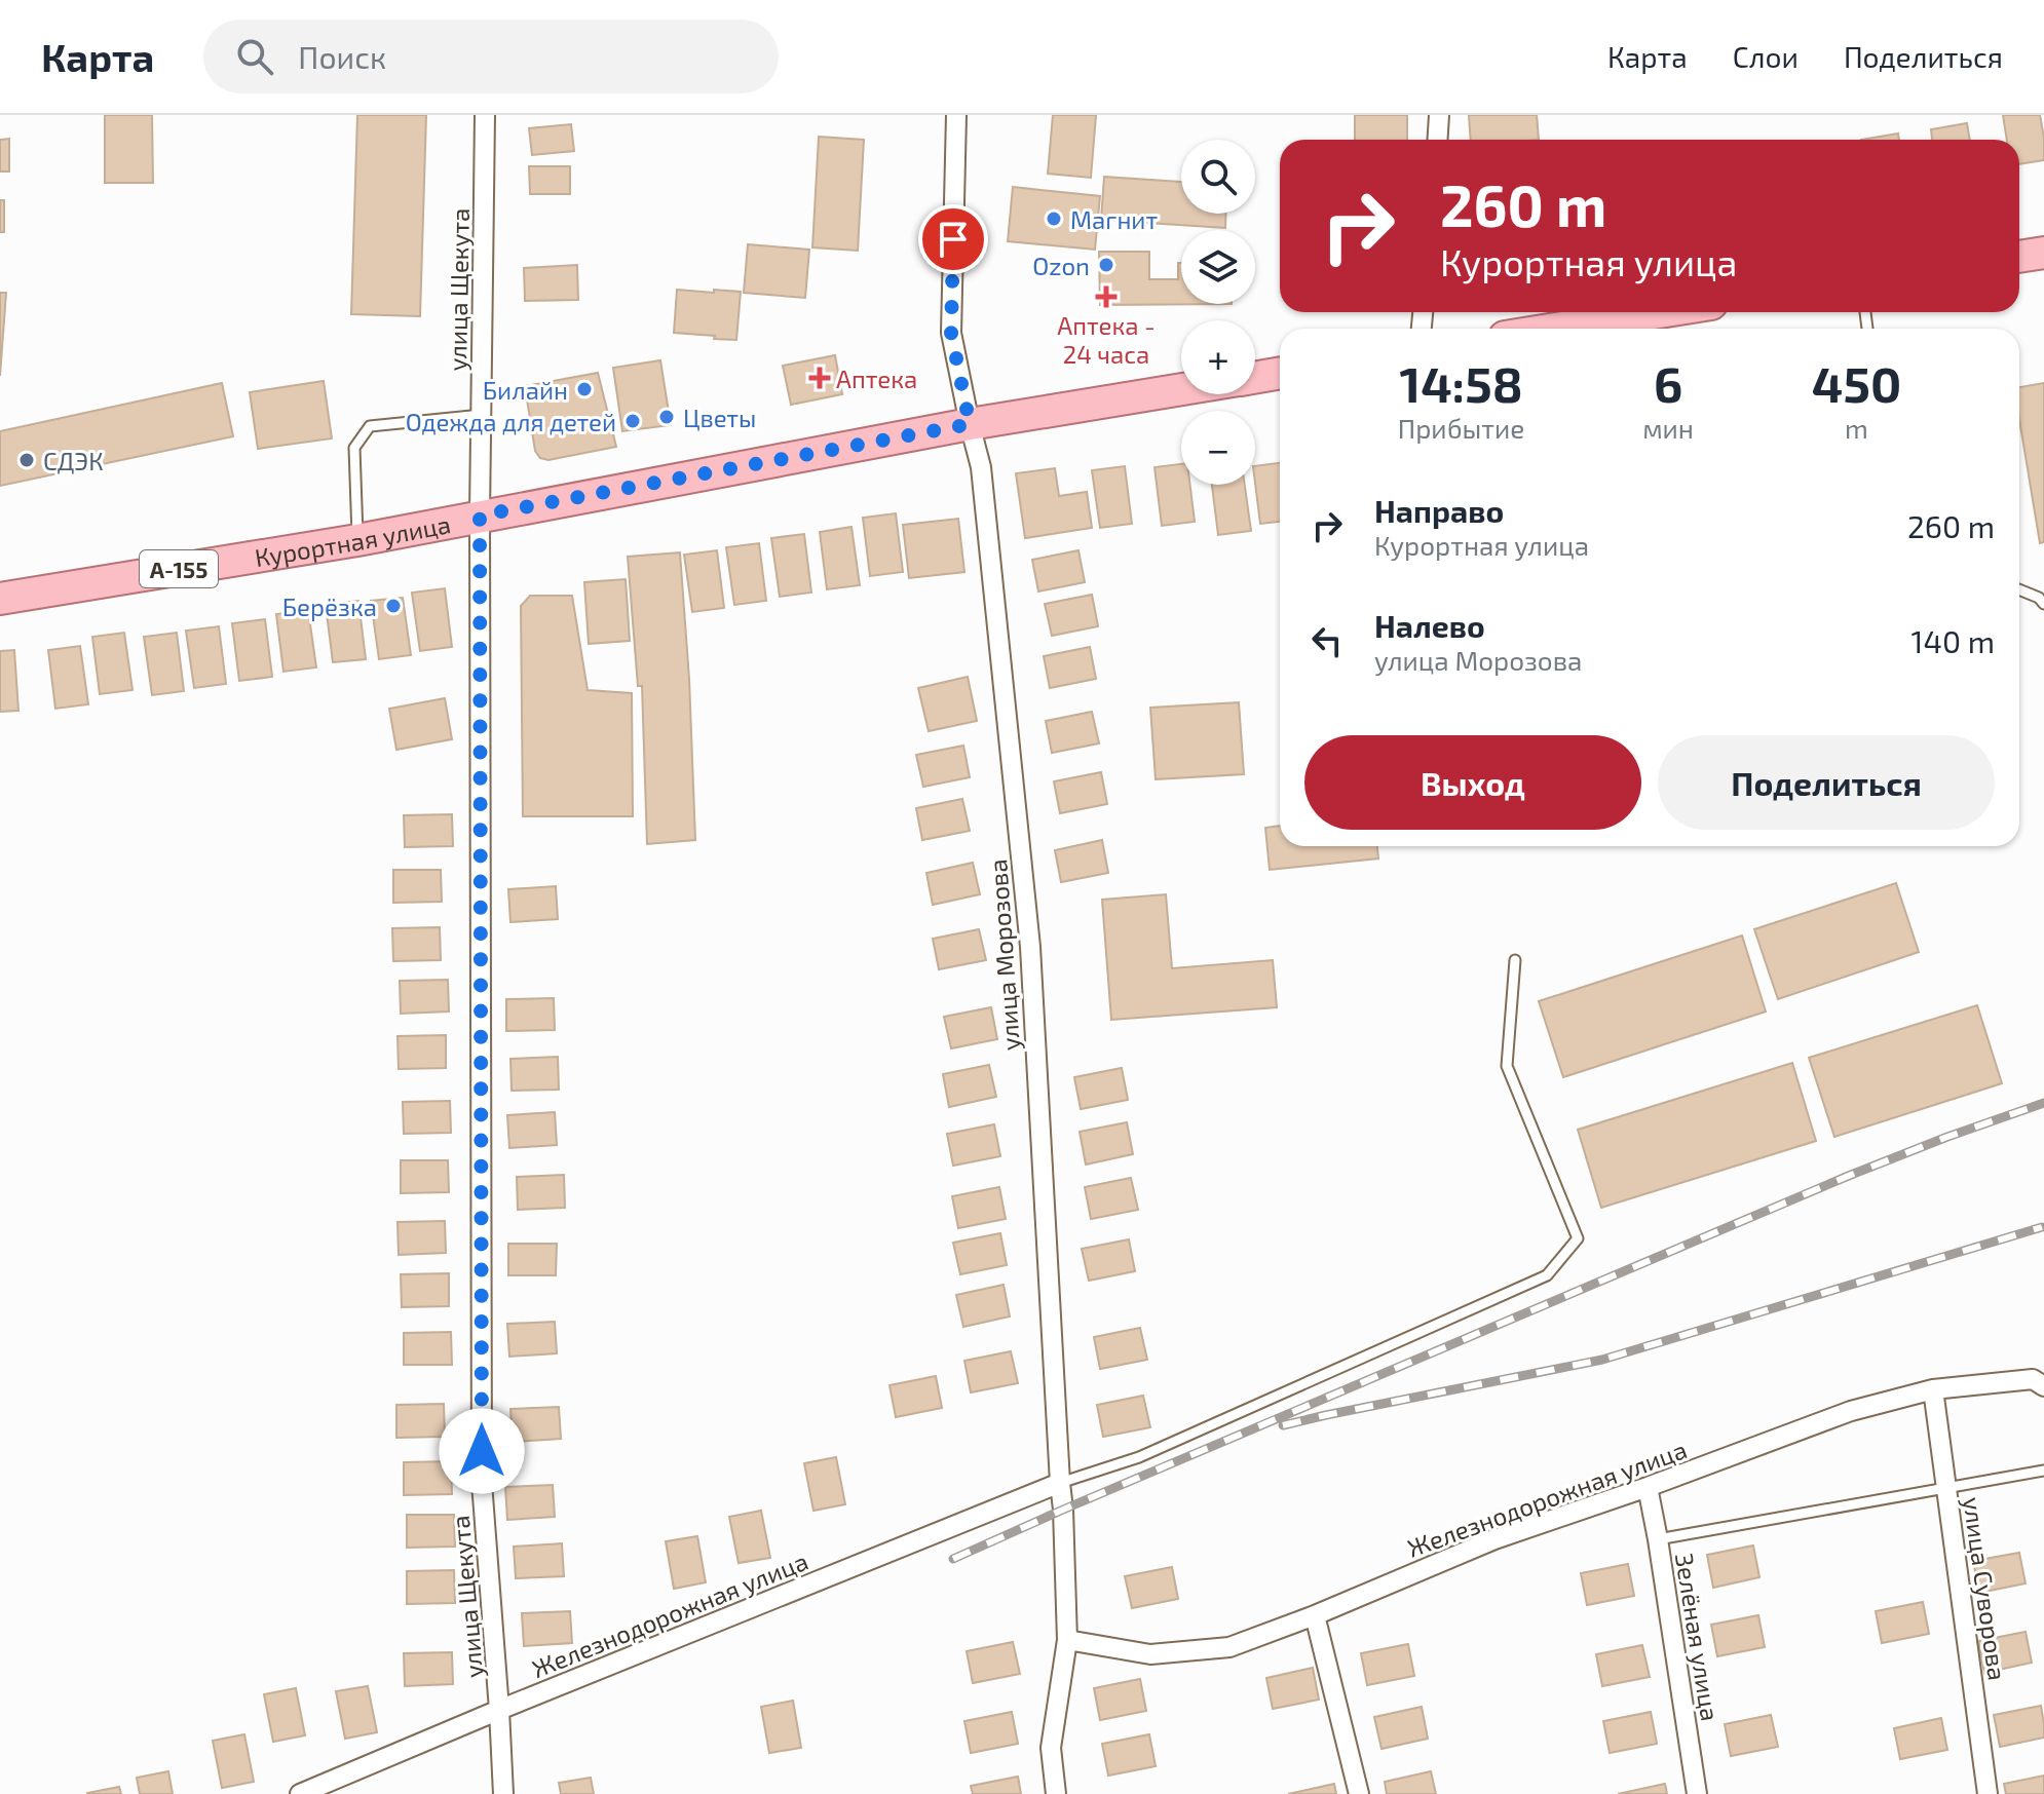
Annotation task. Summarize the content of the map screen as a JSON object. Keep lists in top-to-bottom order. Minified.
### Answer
{"streets":{"main road":["Курортная улица","А-155"],"street":["улица Щекута","улица Морозова","Железнодорожная улица","улица Суворова","Зелёная улица"]},"crossings":[["улица Щекута","Курортная улица"],["улица Щекута","Железнодорожная улица"],["Курортная улица","улица Морозова"],["улица Морозова","Железнодорожная улица"],["Железнодорожная улица","улица Суворова"],["Железнодорожная улица","Зелёная улица"]],"places":{"other":["Магнит","Ozon","Билайн","Цветы","Одежда для детей","СДЭК","Берёзка"],"health":["Аптека - 24 часа","Аптека"]},"page":{"header":"Карта","search":"Поиск","nav":["Карта","Слои","Поделиться"],"map_buttons":["+","−"],"turn":["260 m","Курортная улица"],"eta":["14:58","Прибытие","6","мин","450","m"],"list":[{"name":"Направо","note":"Курортная улица","value":"260 m"},{"name":"Налево","note":"улица Морозова","value":"140 m"}],"buttons":["Выход","Поделиться"]}}
